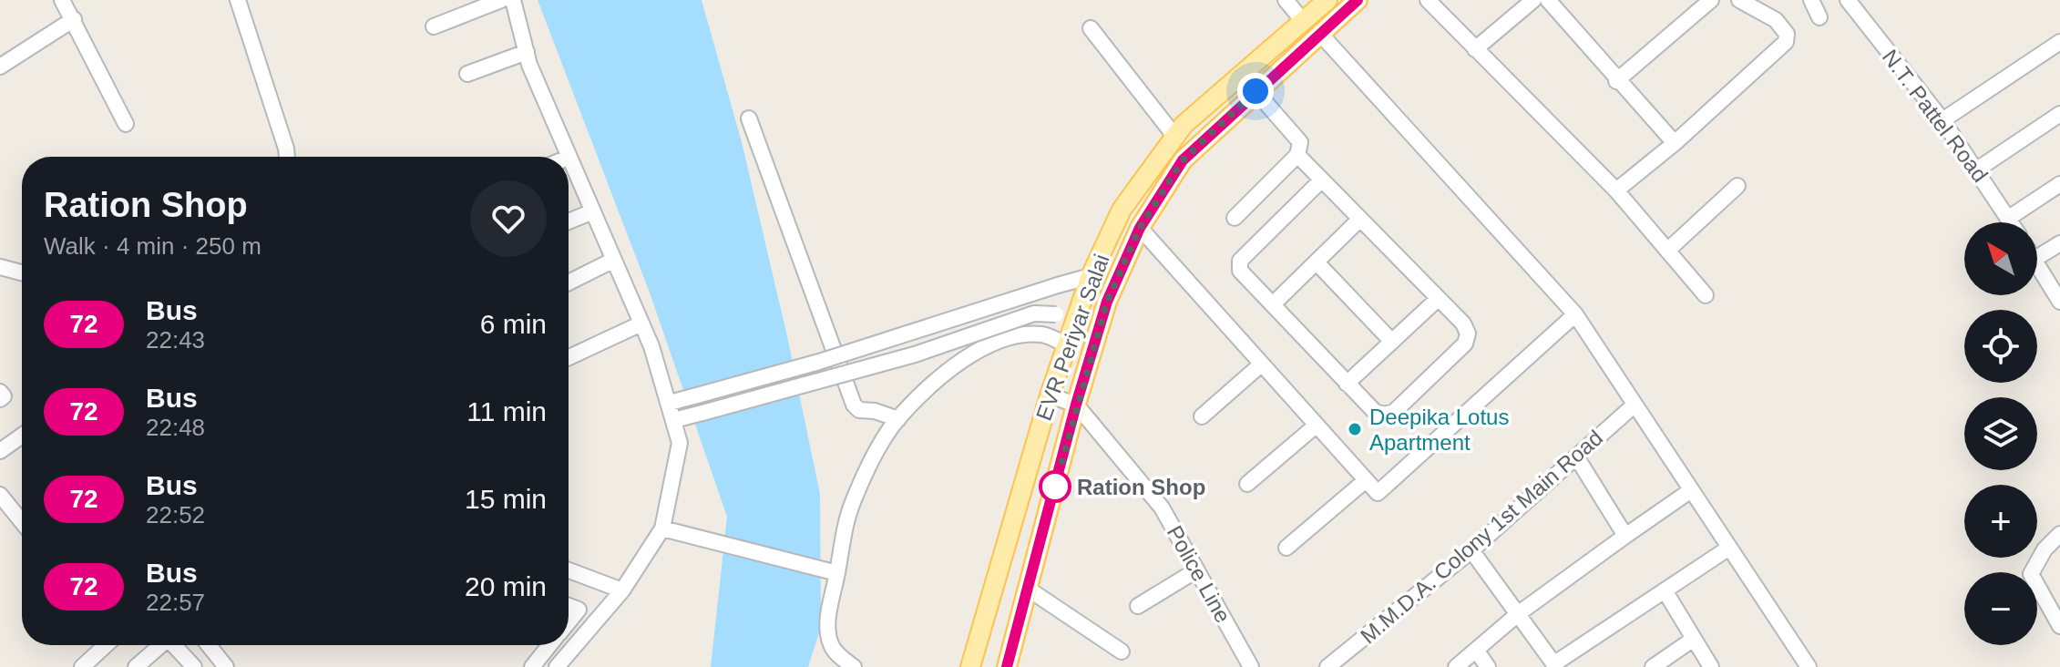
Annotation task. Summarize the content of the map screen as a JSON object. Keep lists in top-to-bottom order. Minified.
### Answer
{"streets":{"main road":["EVR Periyar Salai"],"street":["N.T. Pattel Road","M.M.D.A. Colony 1st Main Road","Police Line"]},"crossings":[["EVR Periyar Salai","Police Line"]],"places":["Deepika Lotus Apartment","Ration Shop"],"lines":["bus line 72"],"north":"top left","page":{"heading":["Ration Shop","Walk · 4 min · 250 m"],"map_buttons":["+","−"],"list":[{"mark":"72","name":"Bus","note":"22:43","value":"6 min"},{"mark":"72","name":"Bus","note":"22:48","value":"11 min"},{"mark":"72","name":"Bus","note":"22:52","value":"15 min"},{"mark":"72","name":"Bus","note":"22:57","value":"20 min"}]}}
